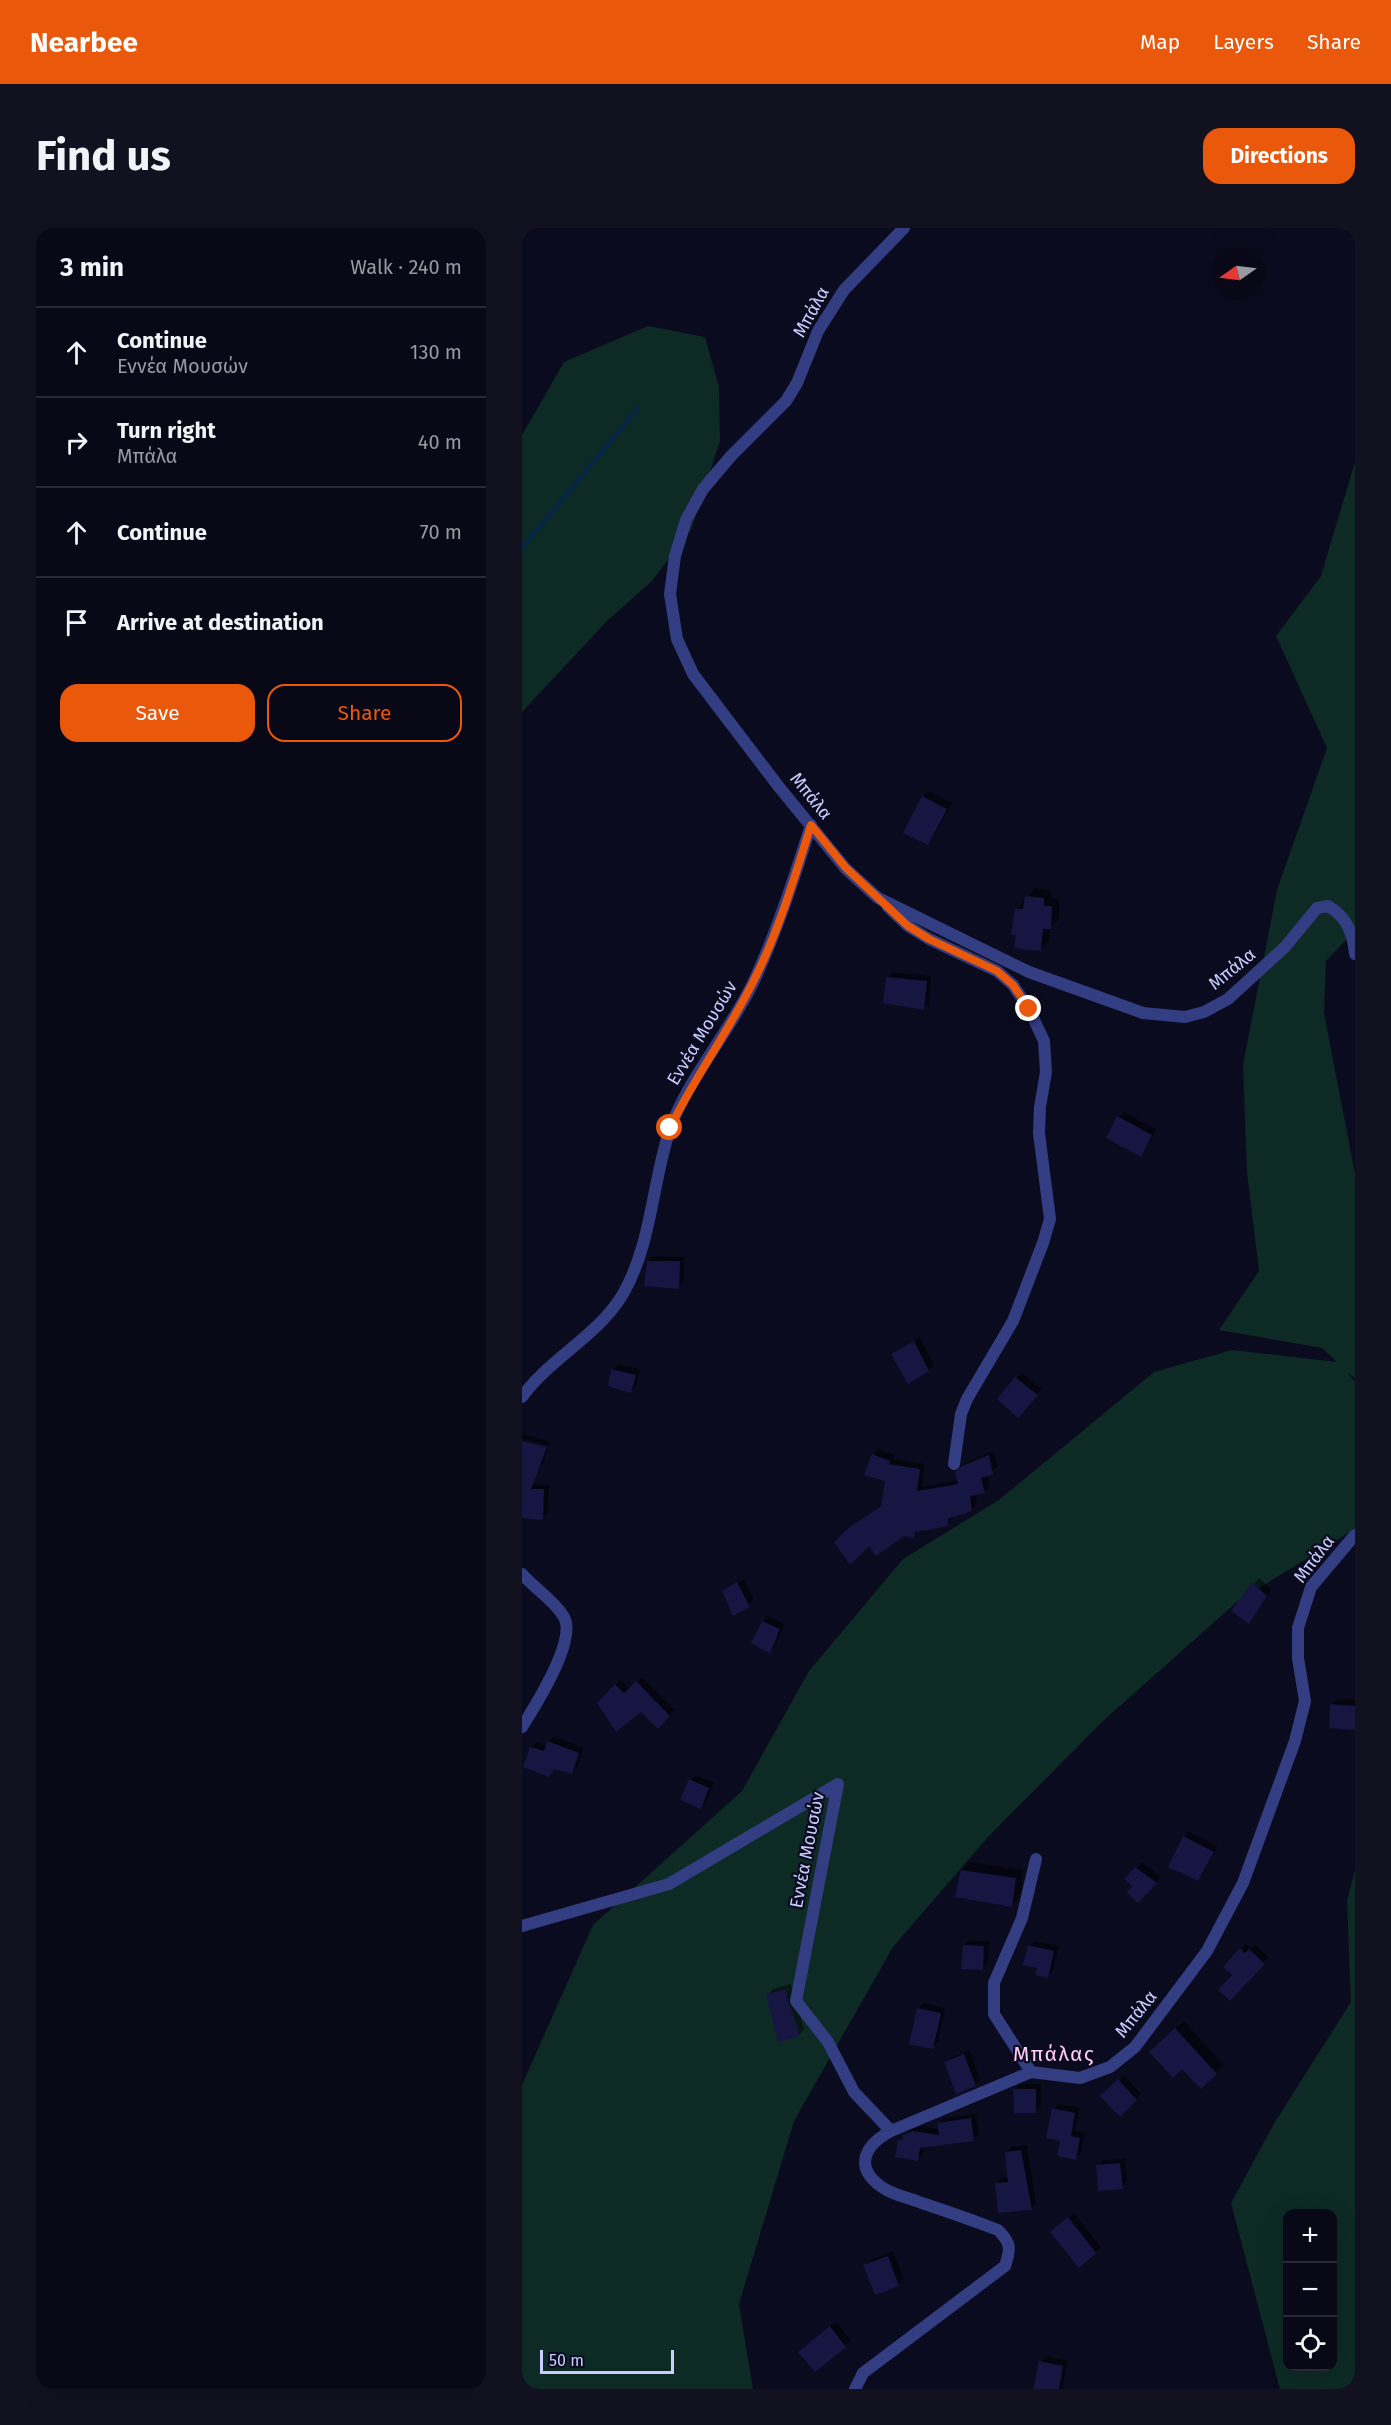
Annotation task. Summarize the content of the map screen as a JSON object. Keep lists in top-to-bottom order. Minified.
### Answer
{"streets":{"street":["Μπάλα","Εννέα Μουσών"]},"crossings":[["Μπάλα","Εννέα Μουσών"]],"districts":["Μπάλας"],"scale_bar":"50 m","north":"left","page":{"header":"Nearbee","nav":["Map","Layers","Share"],"buttons":["Directions",["Save","Share"]],"title":"Find us","heading":["3 min","Walk · 240 m"],"list":[["Continue","Εννέα Μουσών","130 m"],["Turn right","Μπάλα","40 m"],["Continue","70 m"],"Arrive at destination"],"map_buttons":["+","−"],"scale":"50 m"}}
